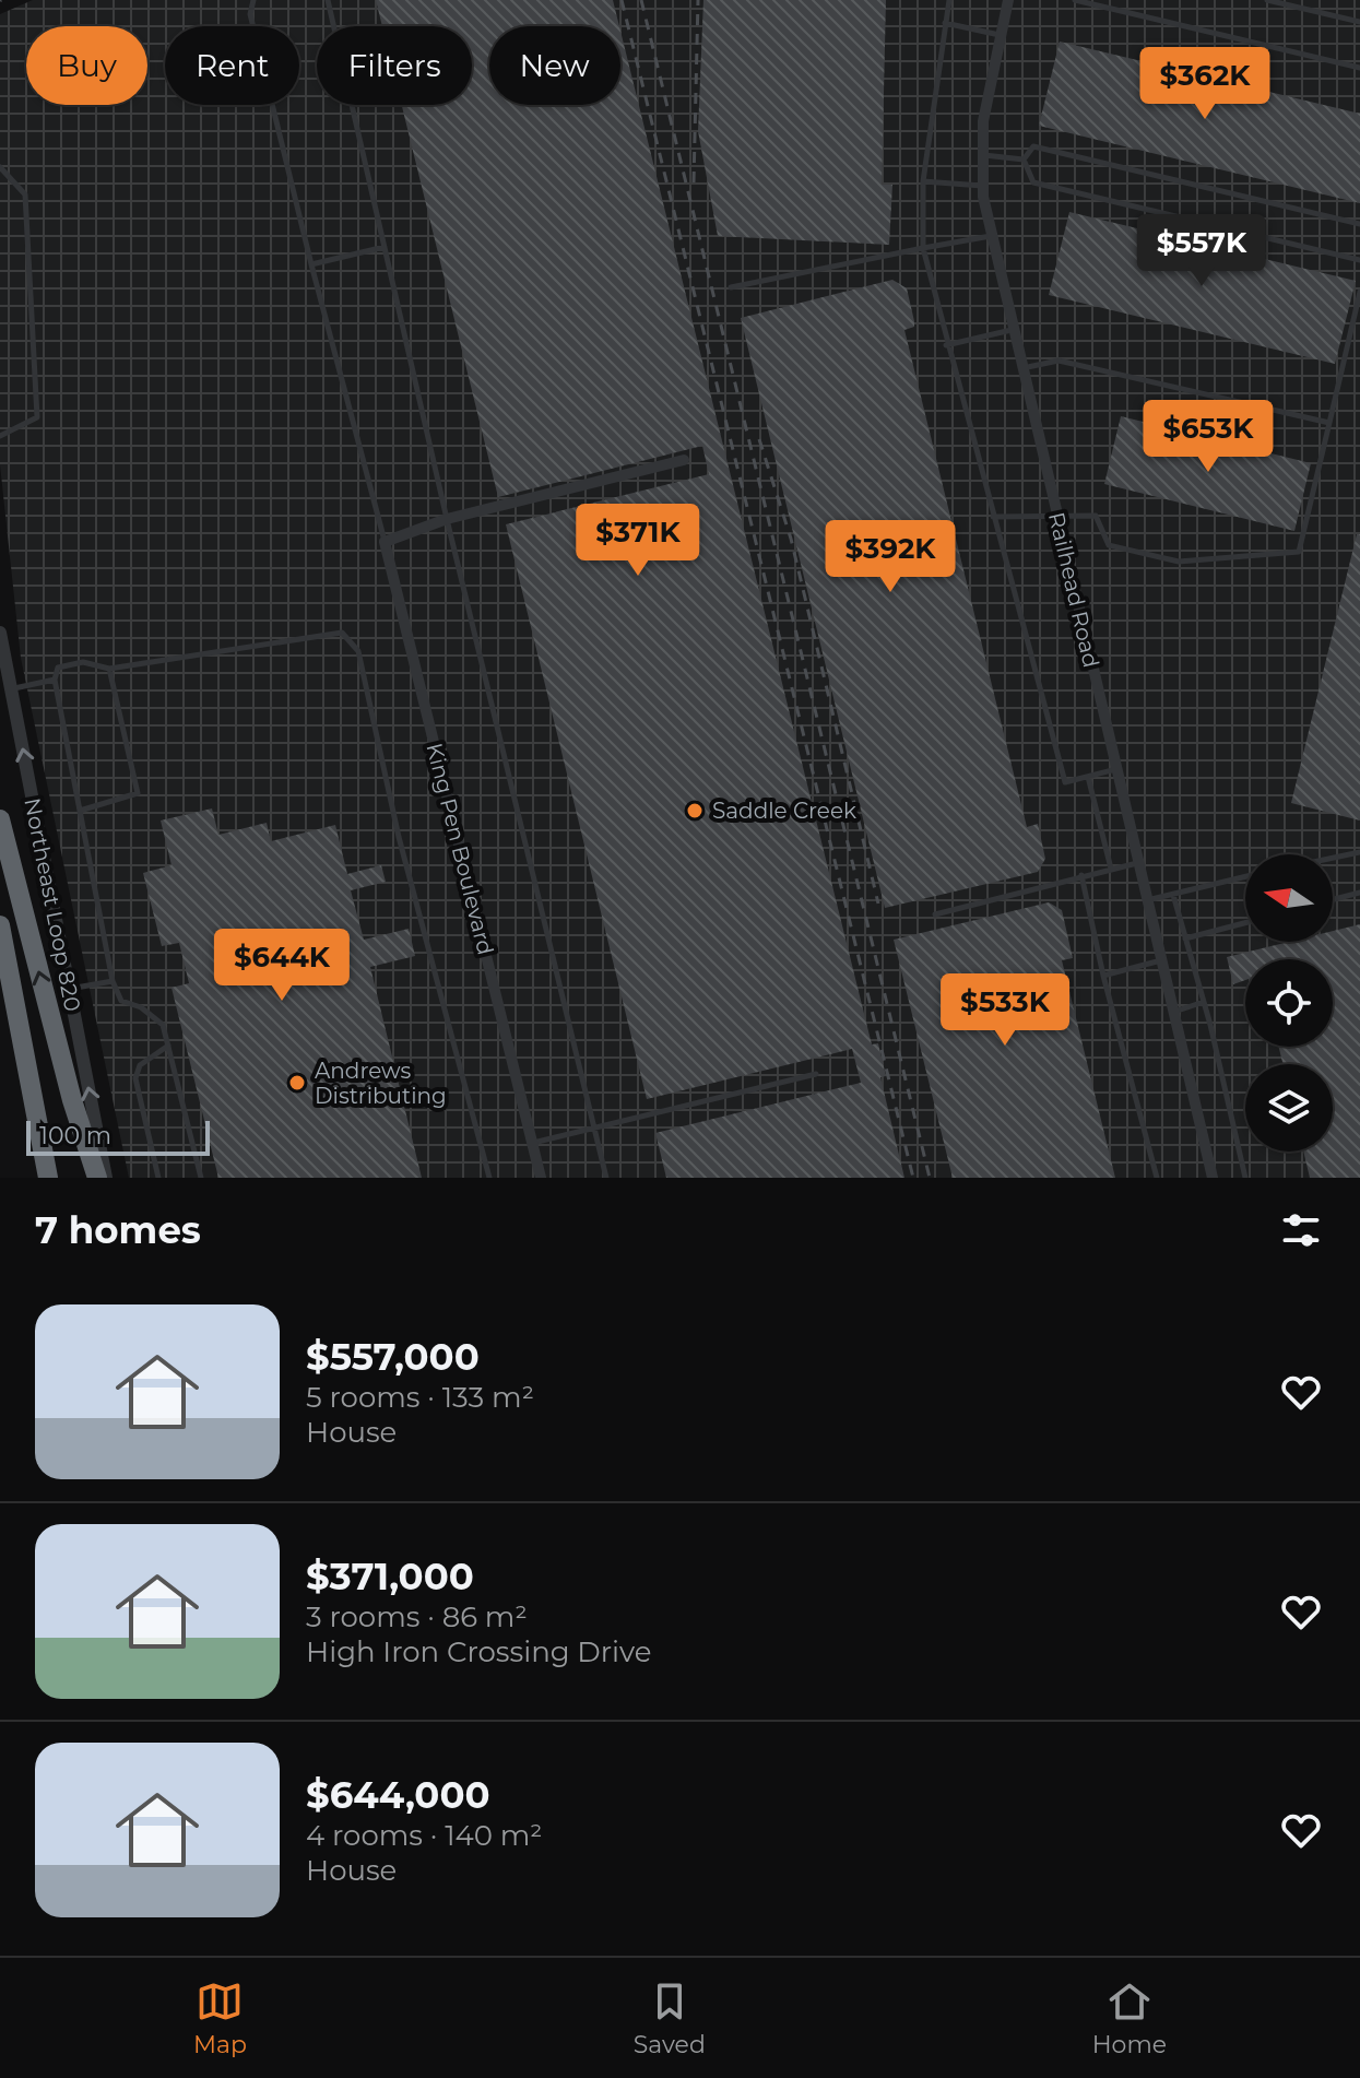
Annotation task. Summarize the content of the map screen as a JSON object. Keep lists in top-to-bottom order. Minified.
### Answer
{"streets":{"street":["Railhead Road","King Pen Boulevard","Northeast Loop 820"]},"one_way":["Northeast Loop 820"],"places":["Saddle Creek","Andrews Distributing"],"scale_bar":"100 m","north":"left","page":{"chip":["Buy","Rent","Filters","New"],"price":["$362K","$557K","$653K","$371K","$392K","$644K","$533K"],"scale":"100 m","heading":"7 homes","list":[{"name":"$557,000","note":"5 rooms · 133 m² · House"},{"name":"$371,000","note":"3 rooms · 86 m² · High Iron Crossing Drive"},{"name":"$644,000","note":"4 rooms · 140 m² · House"}],"tabs":["Map","Saved","Home"]}}
